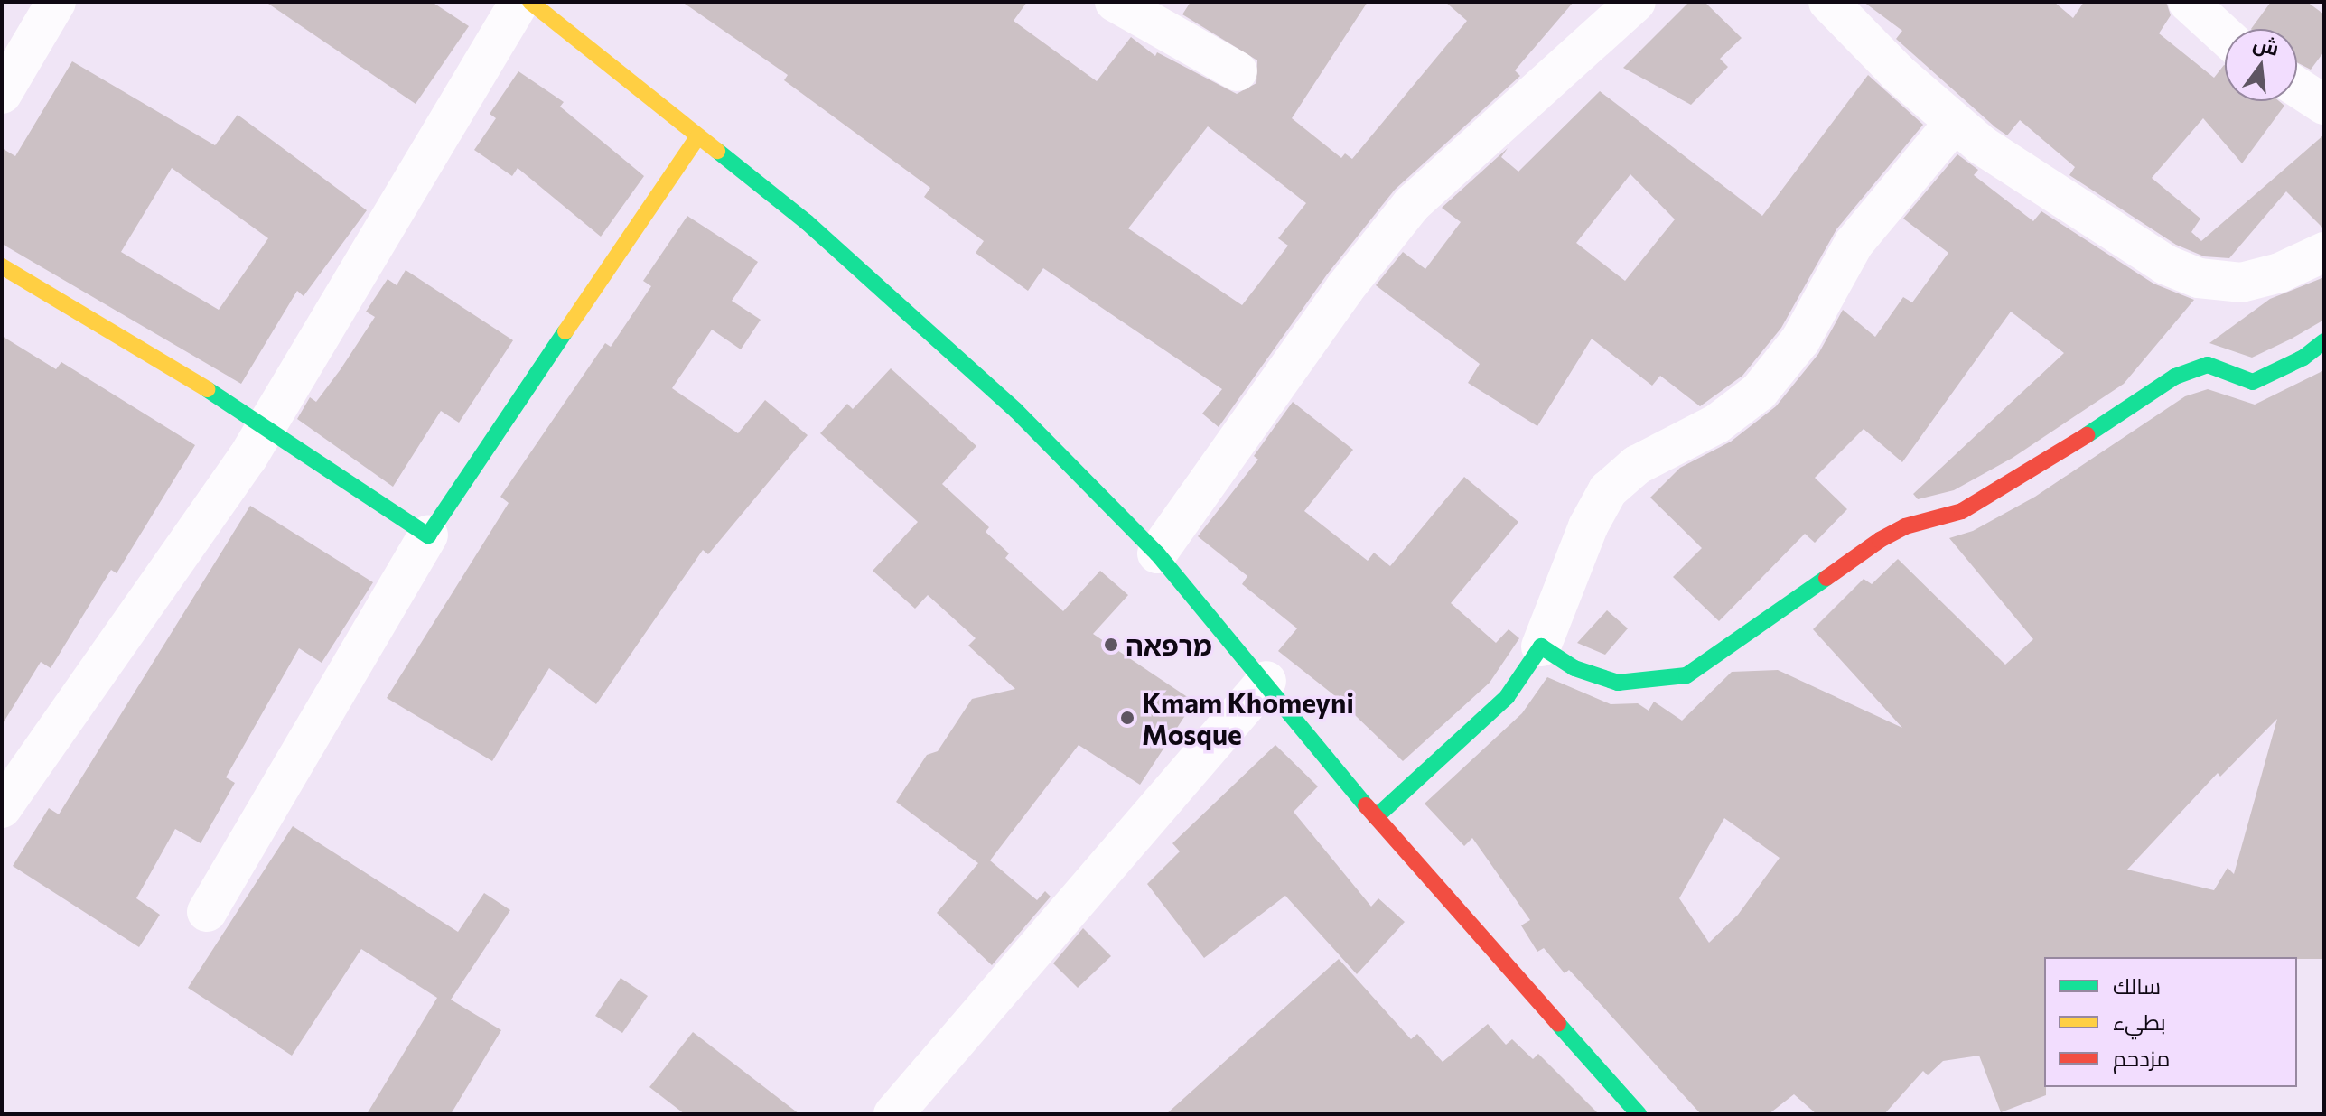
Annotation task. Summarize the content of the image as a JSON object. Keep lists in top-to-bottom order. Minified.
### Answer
{"places":["מרפאה","Kmam Khomeyni Mosque"],"legend":["سالك","بطيء","مزدحم"],"north":"top"}
